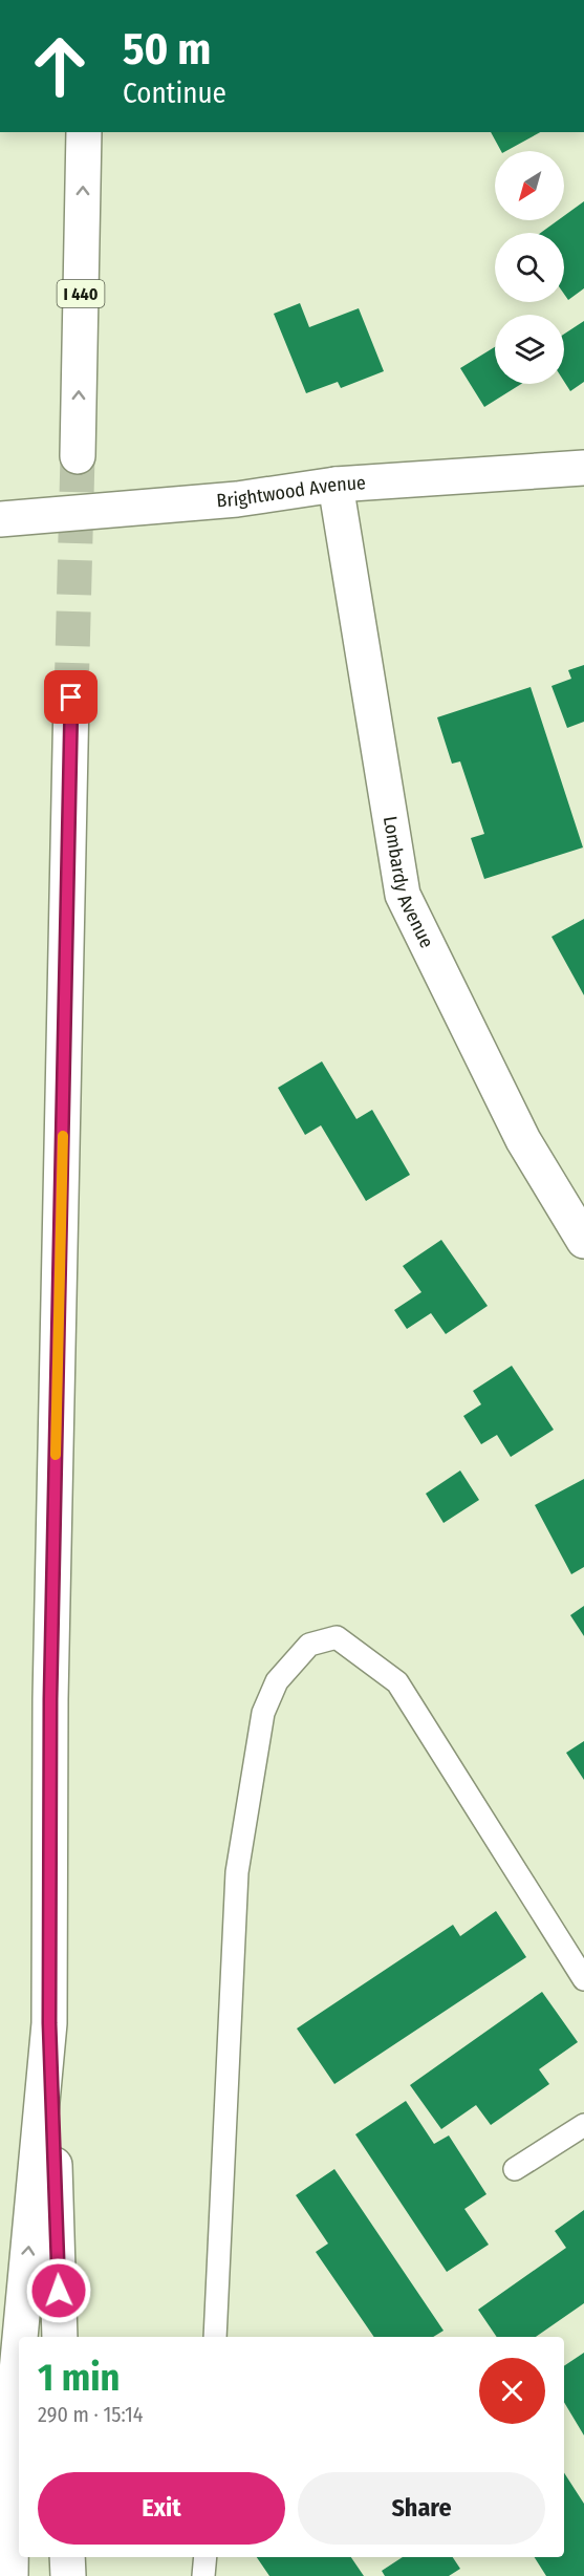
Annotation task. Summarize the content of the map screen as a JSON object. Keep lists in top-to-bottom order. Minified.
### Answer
{"streets":{"main road":["I 440","Brightwood Avenue","Lombardy Avenue"]},"crossings":[["Brightwood Avenue","Lombardy Avenue"]],"north":"bottom left","page":{"turn":["50 m","Continue"],"heading":["1 min","290 m · 15:14"],"buttons":["Exit","Share"]}}
